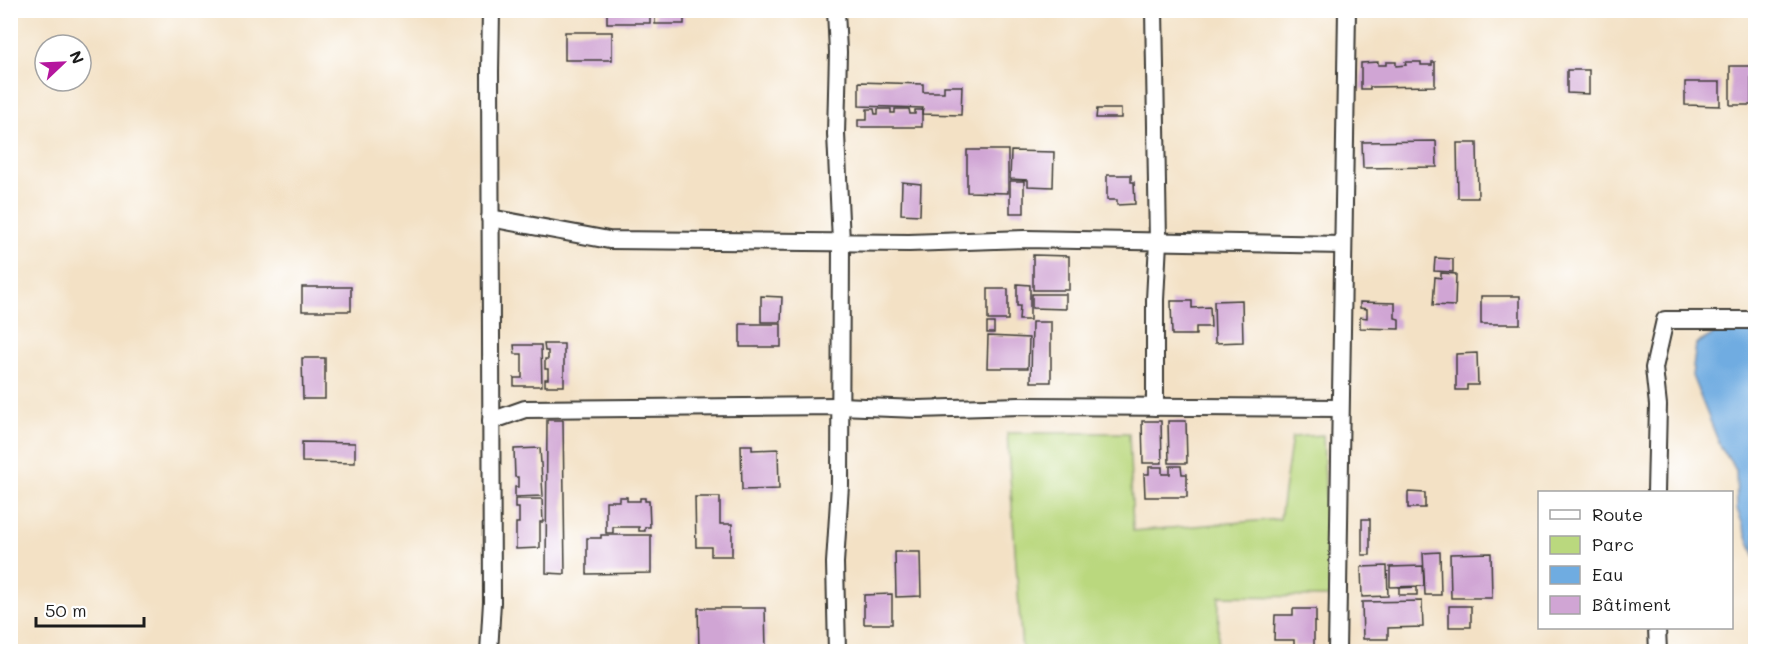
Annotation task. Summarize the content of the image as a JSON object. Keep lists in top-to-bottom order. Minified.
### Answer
{"legend":["Route","Parc","Eau","Bâtiment"],"scale_bar":"50 m","north":"top right"}
